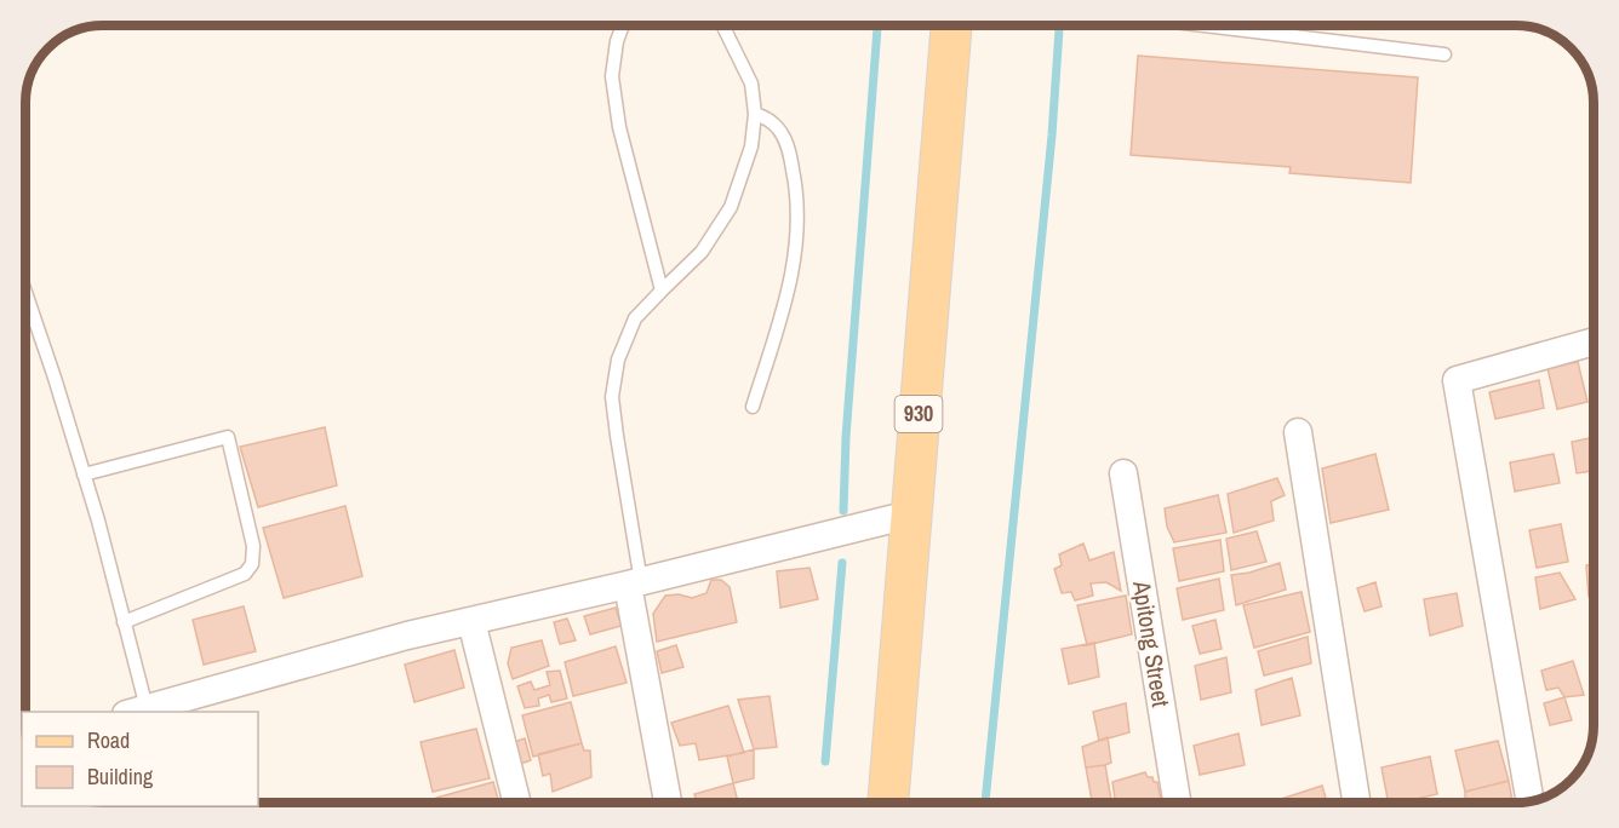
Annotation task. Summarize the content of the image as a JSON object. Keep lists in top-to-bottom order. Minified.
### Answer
{"streets":{"main road":["930"],"street":["Apitong Street"]},"legend":["Road","Building"]}
